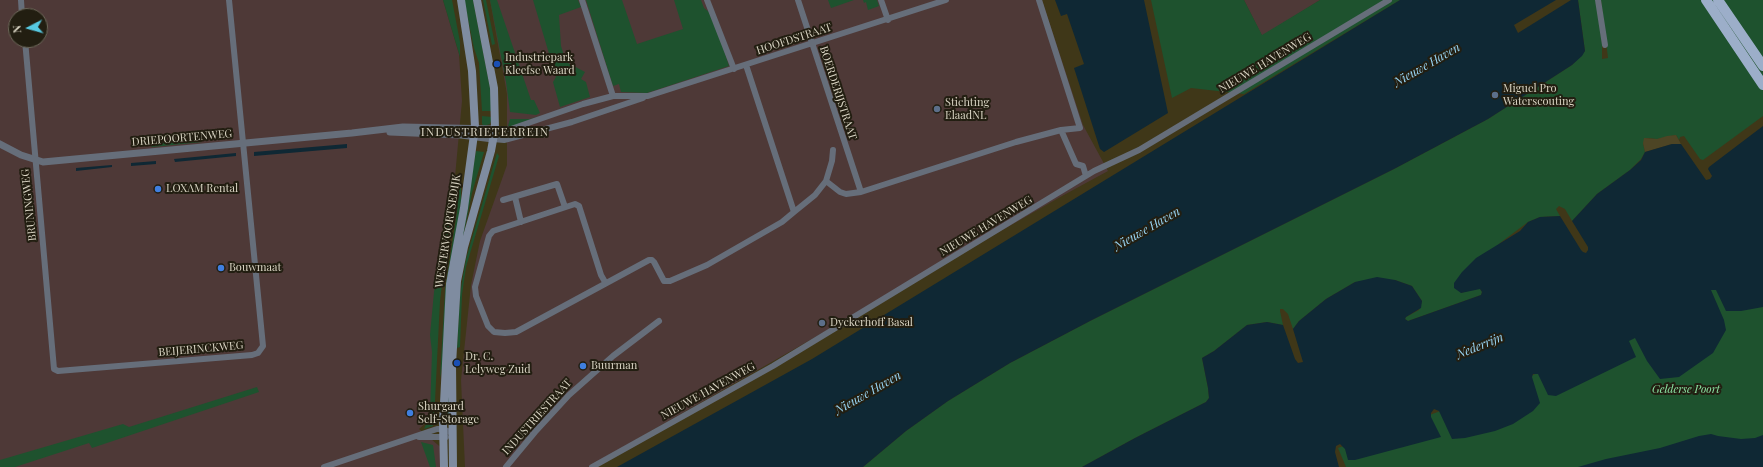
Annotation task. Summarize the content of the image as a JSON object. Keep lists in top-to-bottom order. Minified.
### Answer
{"streets":{"main road":["WESTERVOORTSEDIJK"],"street":["HOOFDSTRAAT","NIEUWE HAVENWEG","BOERDERIJSTRAAT","DRIEPOORTENWEG","BRUNINGWEG","BEIJERINCKWEG","INDUSTRIESTRAAT"]},"crossings":[["HOOFDSTRAAT","BOERDERIJSTRAAT"],["DRIEPOORTENWEG","BRUNINGWEG"],["DRIEPOORTENWEG","WESTERVOORTSEDIJK"],["DRIEPOORTENWEG","BEIJERINCKWEG"],["BRUNINGWEG","BEIJERINCKWEG"]],"districts":["INDUSTRIETERREIN"],"water":["Nieuwe Haven","Nederrijn"],"parks":["Gelderse Poort"],"places":["Industriepark Kleefse Waard","Miguel Pro Waterscouting","Stichting ElaadNL","LOXAM Rental","Bouwmaat","Dyckerhoff Basal","Dr. C. Lelyweg Zuid","Buurman","Shurgard Self-Storage"],"north":"left"}
